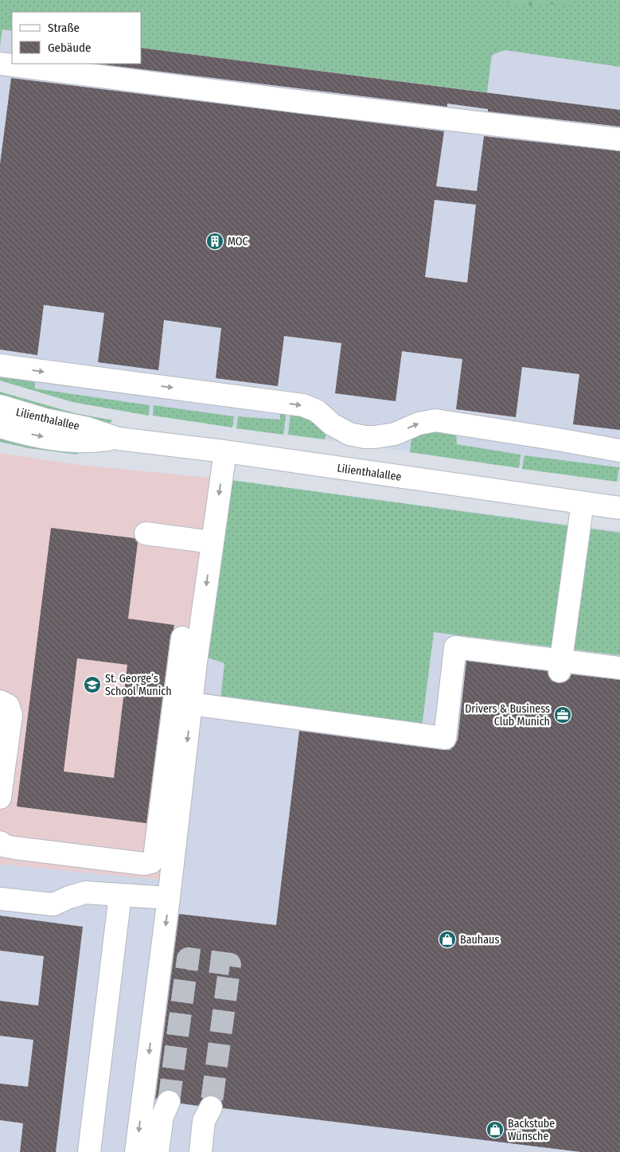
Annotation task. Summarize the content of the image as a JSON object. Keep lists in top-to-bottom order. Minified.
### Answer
{"streets":{"street":["Lilienthalallee"]},"places":{"building":["MOC"],"school or university":["St. George’s School Munich"],"office":["Drivers & Business Club Munich"],"shop":["Bauhaus","Backstube Wünsche"]},"legend":["Straße","Gebäude"]}
